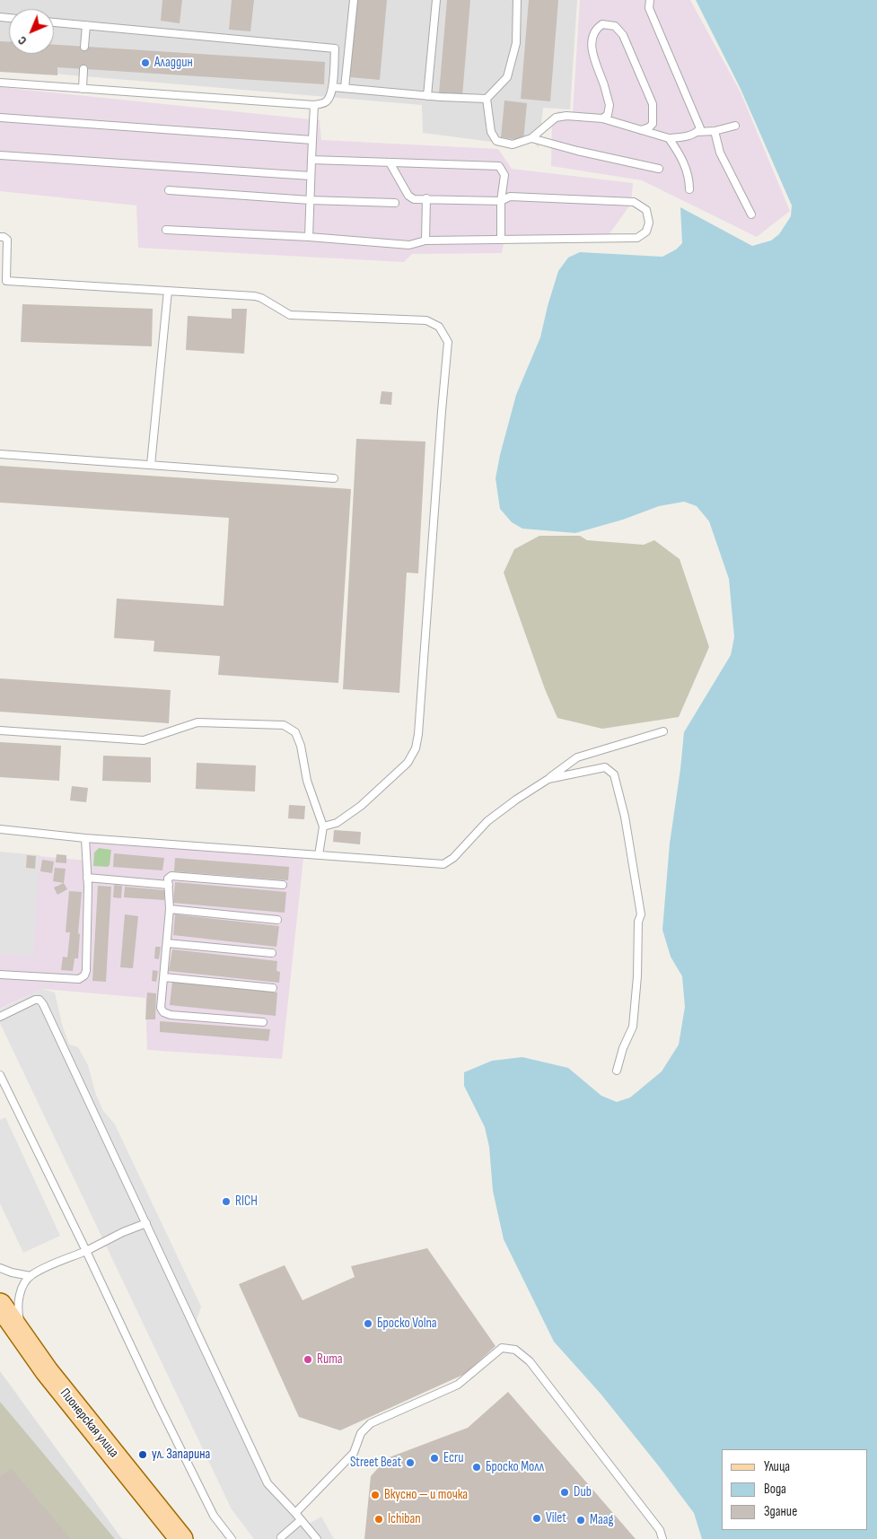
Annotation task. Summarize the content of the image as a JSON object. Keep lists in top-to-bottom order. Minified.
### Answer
{"streets":{"main road":["Пионерская улица"]},"places":["Аладдин","RICH","Броско Volna","Ruma","ул. Запарина","Ecru","Street Beat","Броско Молл","Dub","Вкусно — и точка","Vilet","Ichiban","Maag"],"legend":["Улица","Вода","Здание"],"north":"bottom left"}
